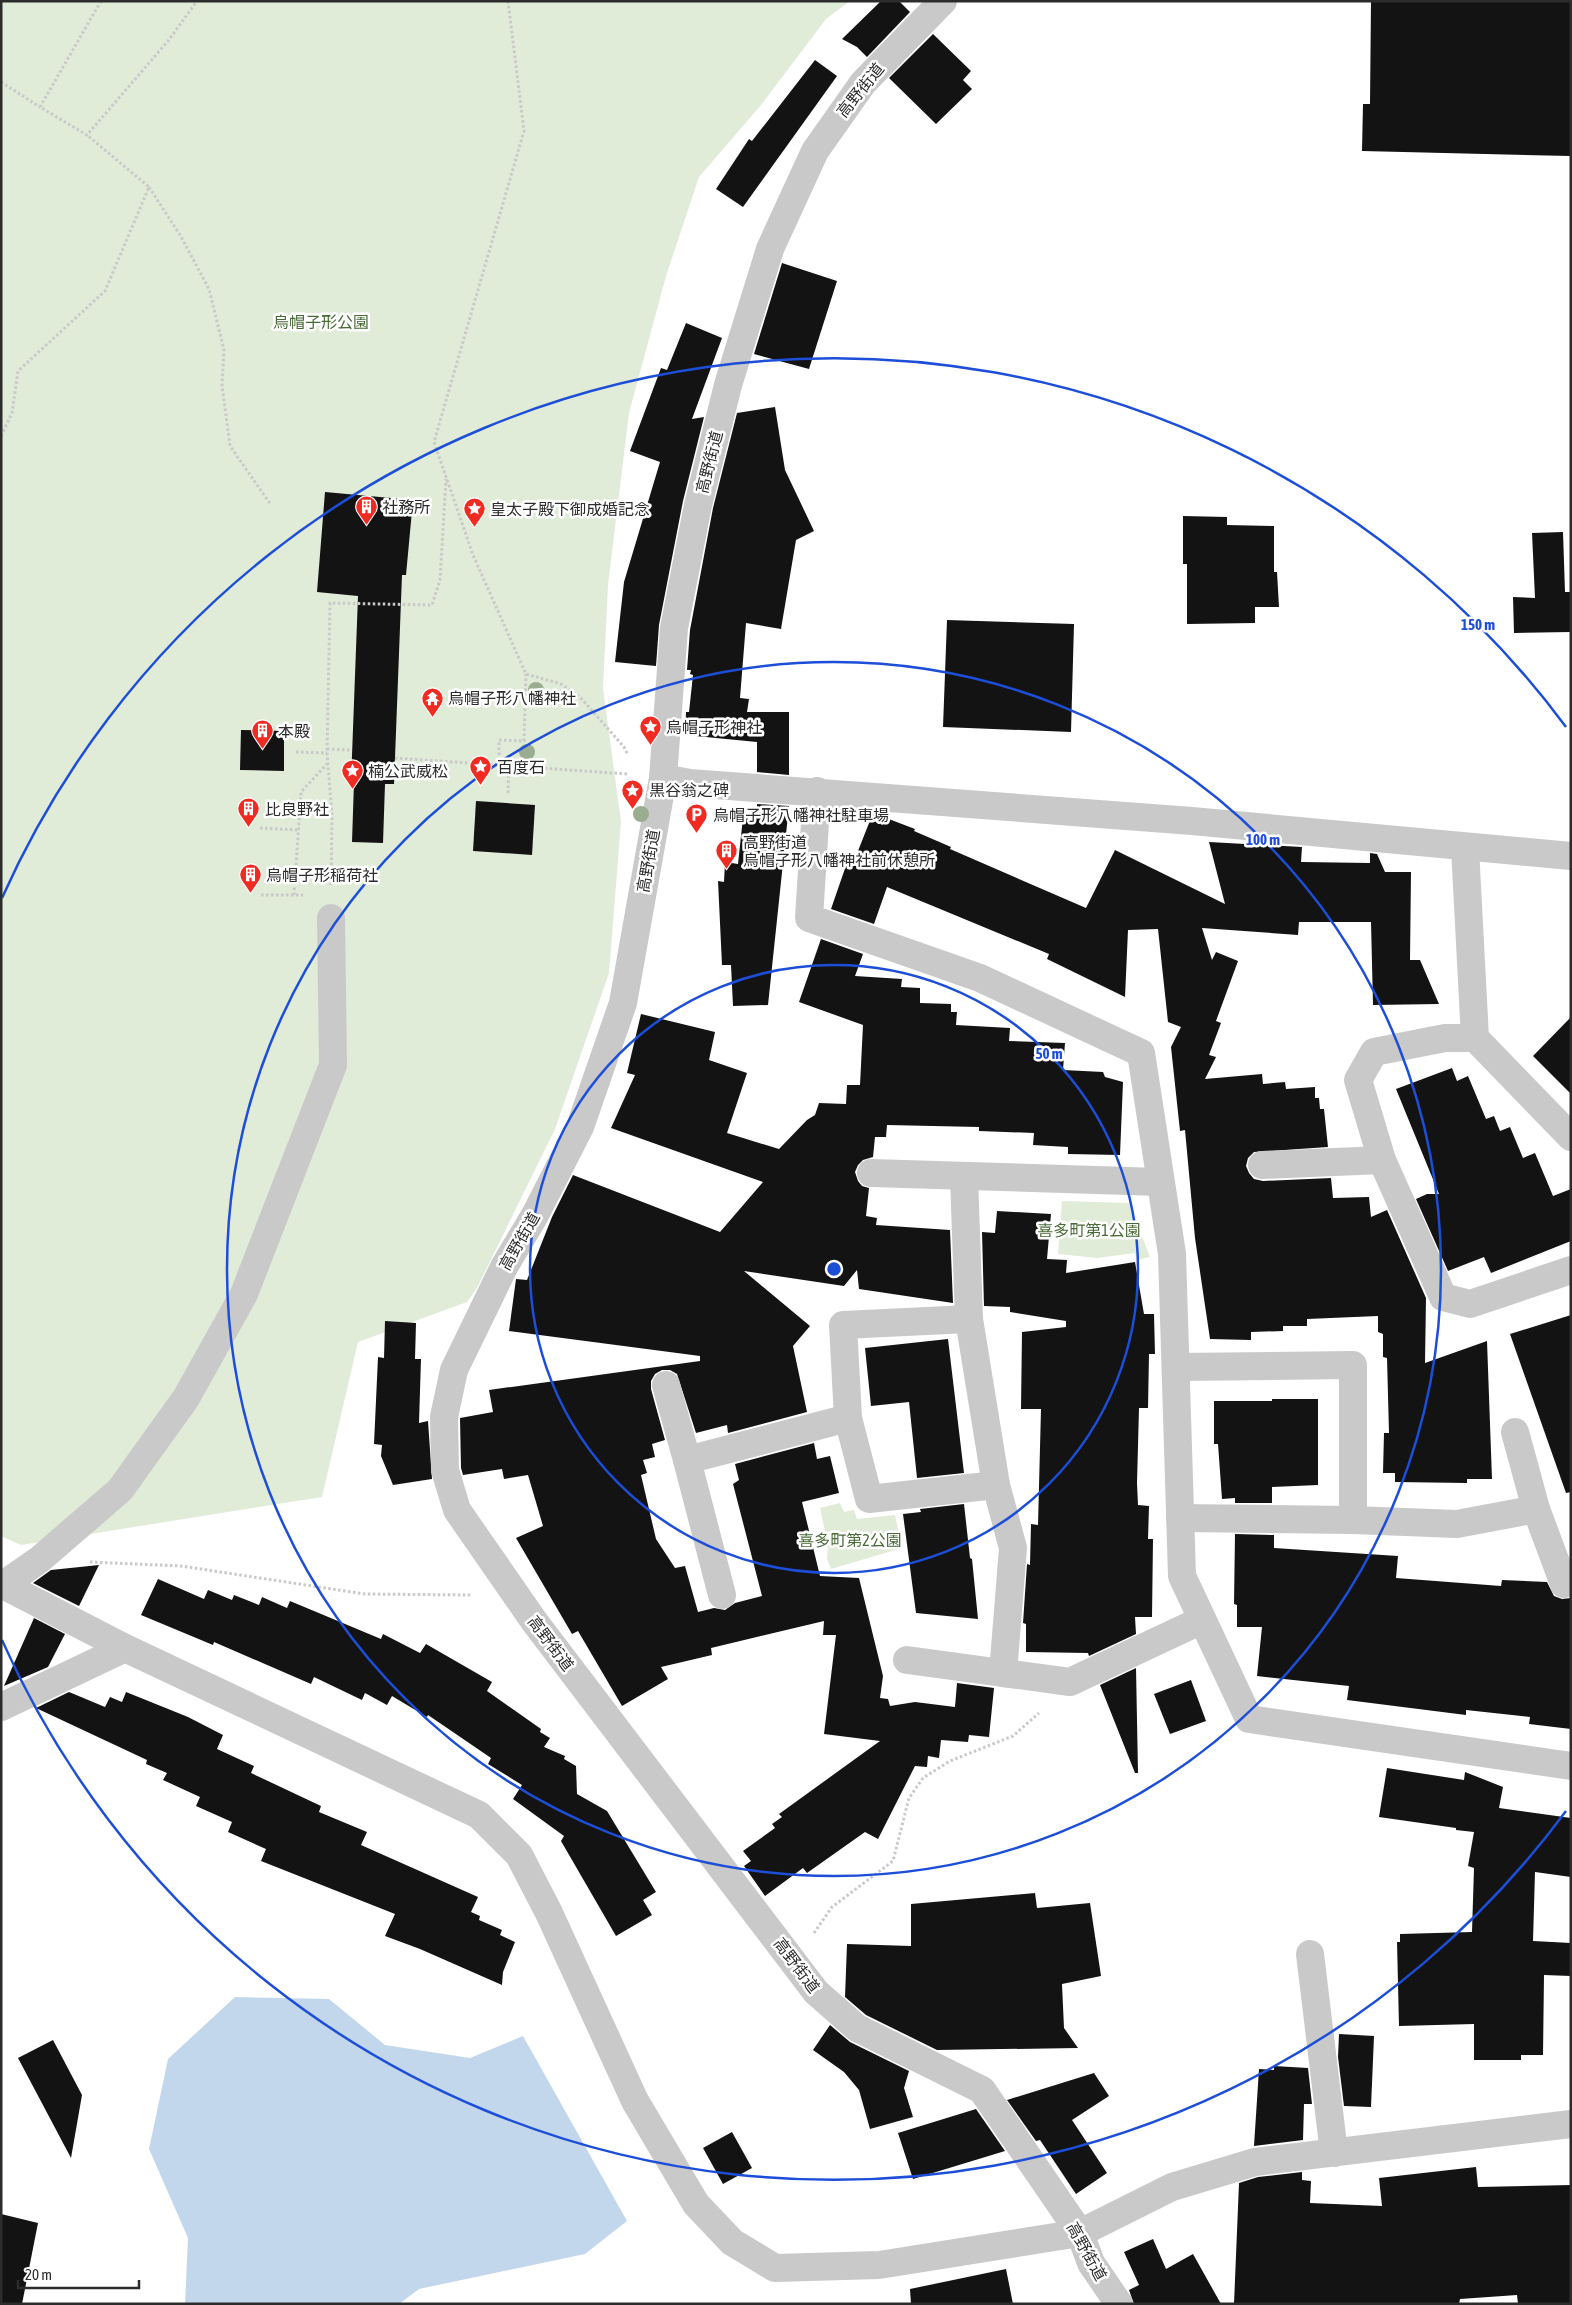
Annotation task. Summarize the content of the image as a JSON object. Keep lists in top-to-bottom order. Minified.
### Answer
{"streets":{"street":["高野街道"]},"parks":["烏帽子形公園","喜多町第1公園","喜多町第2公園"],"places":{"building":["社務所","本殿","比良野社","高野街道 烏帽子形八幡神社前休憩所","烏帽子形稲荷社"],"place":["皇太子殿下御成婚記念","烏帽子形神社","百度石","楠公武威松","黒谷翁之碑"],"temple":["烏帽子形八幡神社"],"parking":["烏帽子形八幡神社駐車場"]},"scale_bar":"20 m","rings":["150 m","100 m","50 m"]}
